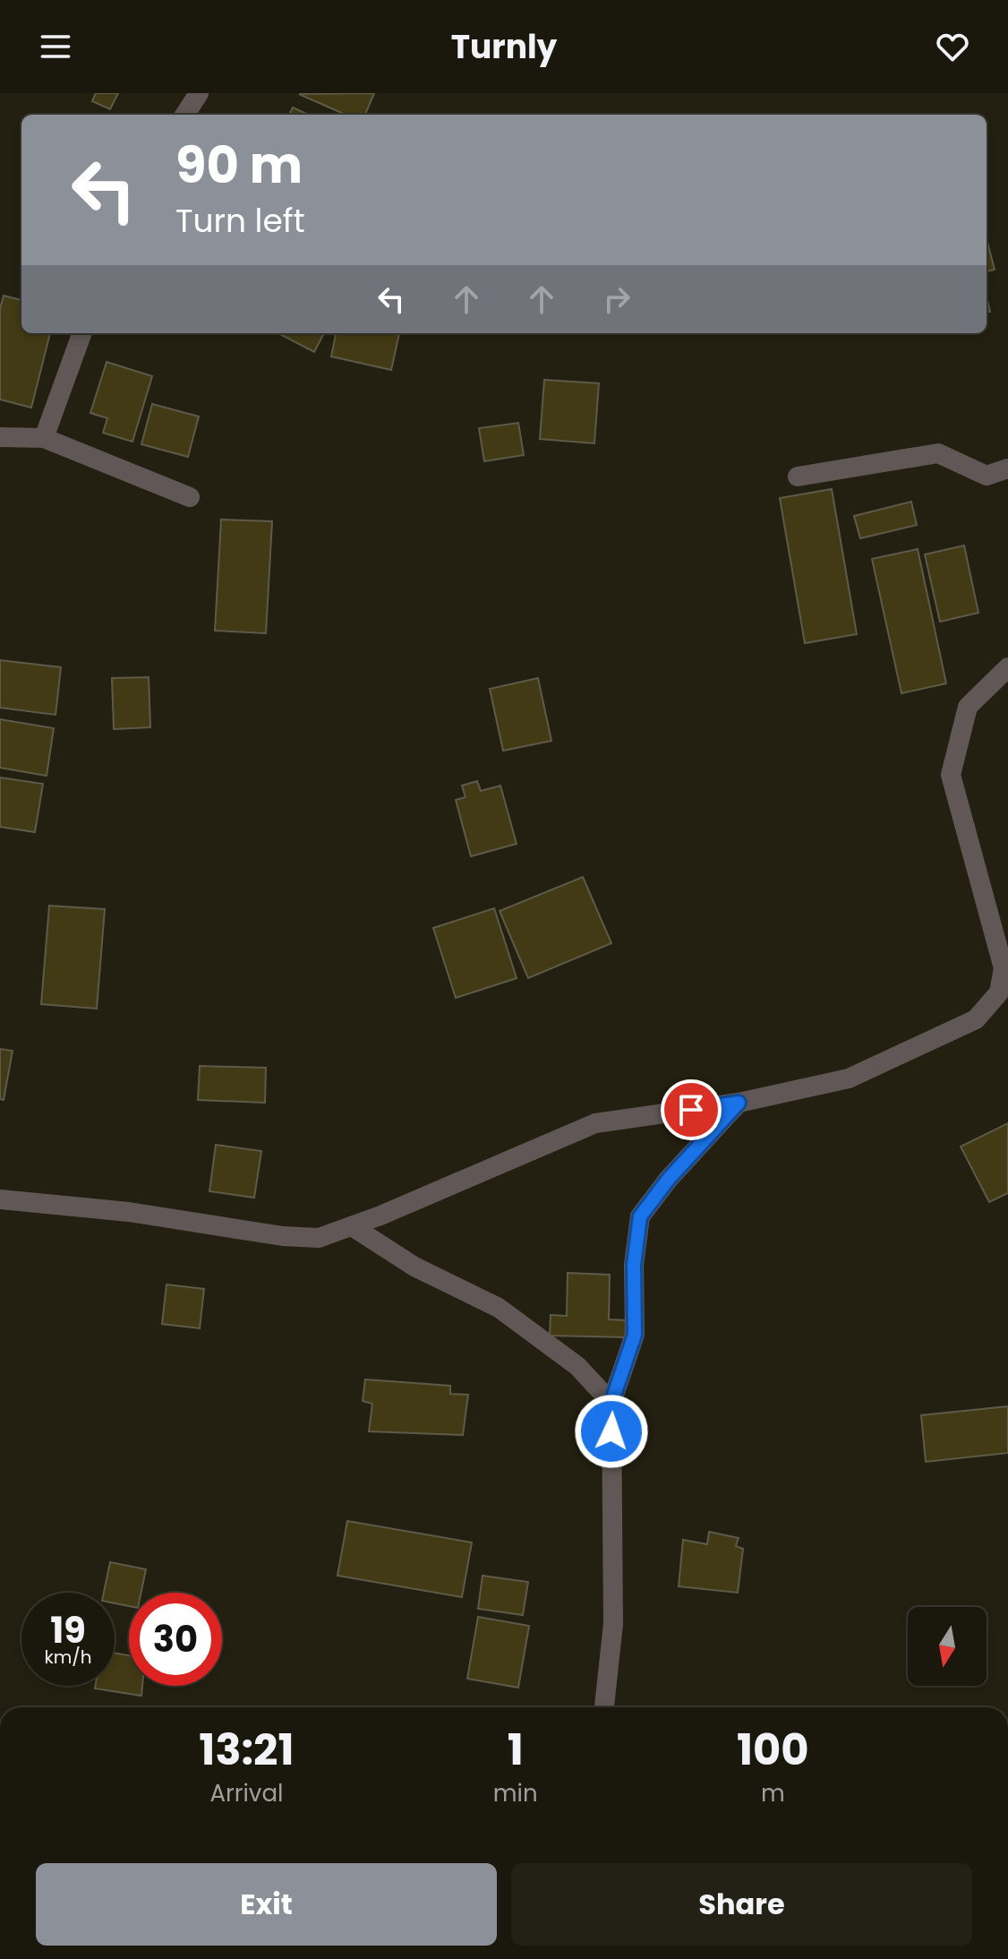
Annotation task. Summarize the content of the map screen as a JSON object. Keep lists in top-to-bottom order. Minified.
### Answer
{"north":"bottom","page":{"header":"Turnly","turn":["90 m","Turn left"],"speed":"19 km/h","limit":"30","eta":["13:21","Arrival","1","min","100","m"],"buttons":["Exit","Share"]}}
